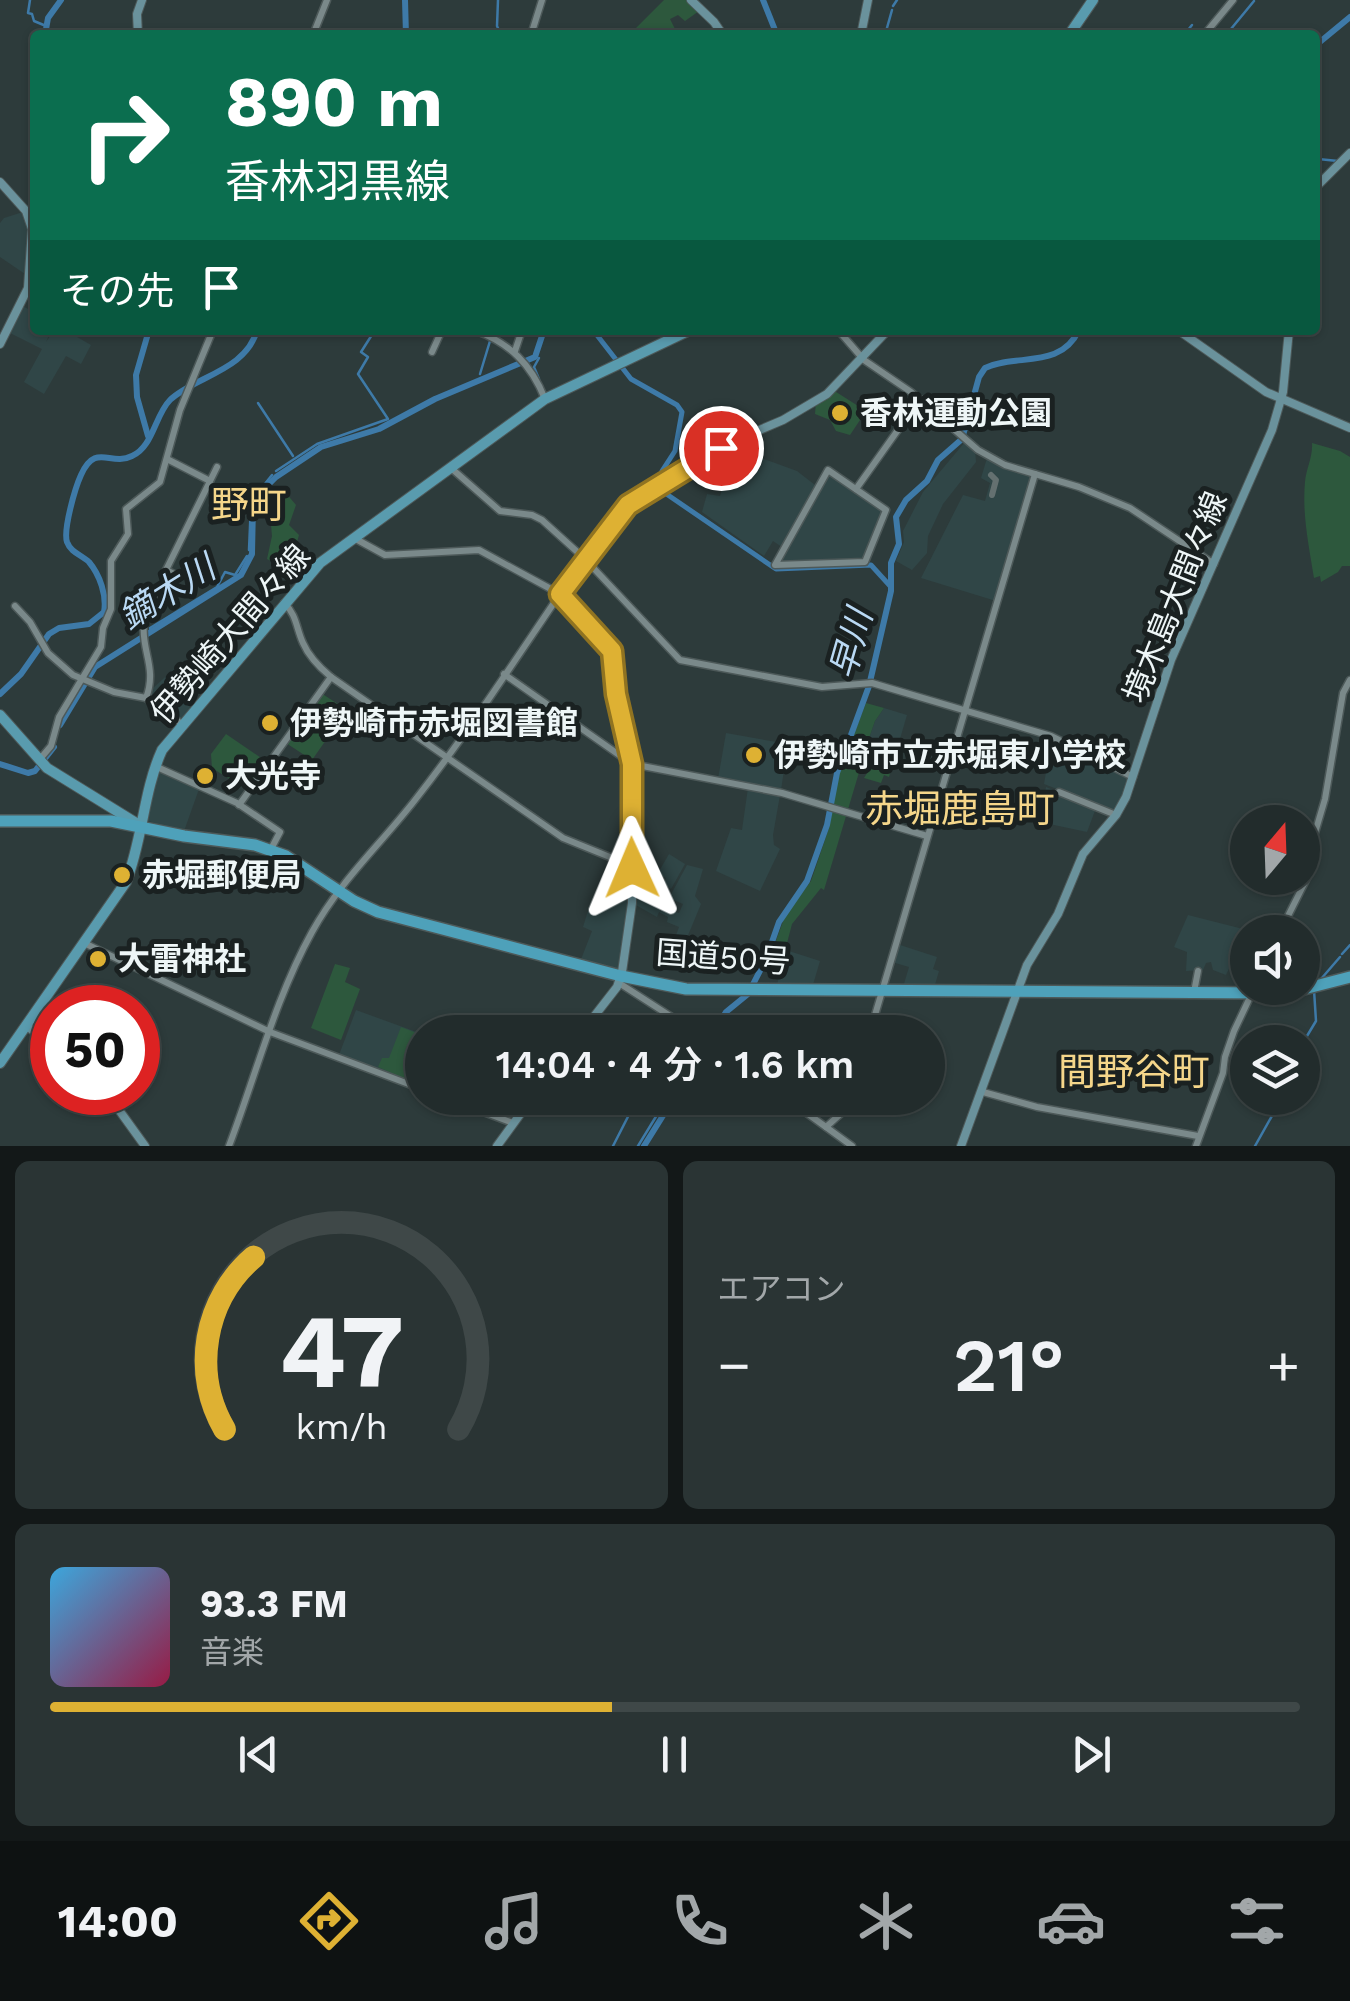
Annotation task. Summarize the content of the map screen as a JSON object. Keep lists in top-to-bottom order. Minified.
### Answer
{"streets":{"highway":["国道50号"],"main road":["境木島大間々線","伊勢崎大間々線"]},"crossings":[["境木島大間々線","国道50号"],["伊勢崎大間々線","国道50号"]],"districts":["野町","赤堀鹿島町","間野谷町"],"water":["鏑木川","早川"],"places":["香林運動公園","伊勢崎市赤堀図書館","伊勢崎市立赤堀東小学校","大光寺","赤堀郵便局","大雷神社"],"north":"top","page":{"turn":["890 m","香林羽黒線"],"then":"その先","limit":"50","trip":"14:04 · 4 分 · 1.6 km","tile":"エアコン","heat":["−","21°","+"],"song":["93.3 FM","音楽"],"tabs":"14:00","gauge":["47","km/h"]}}
